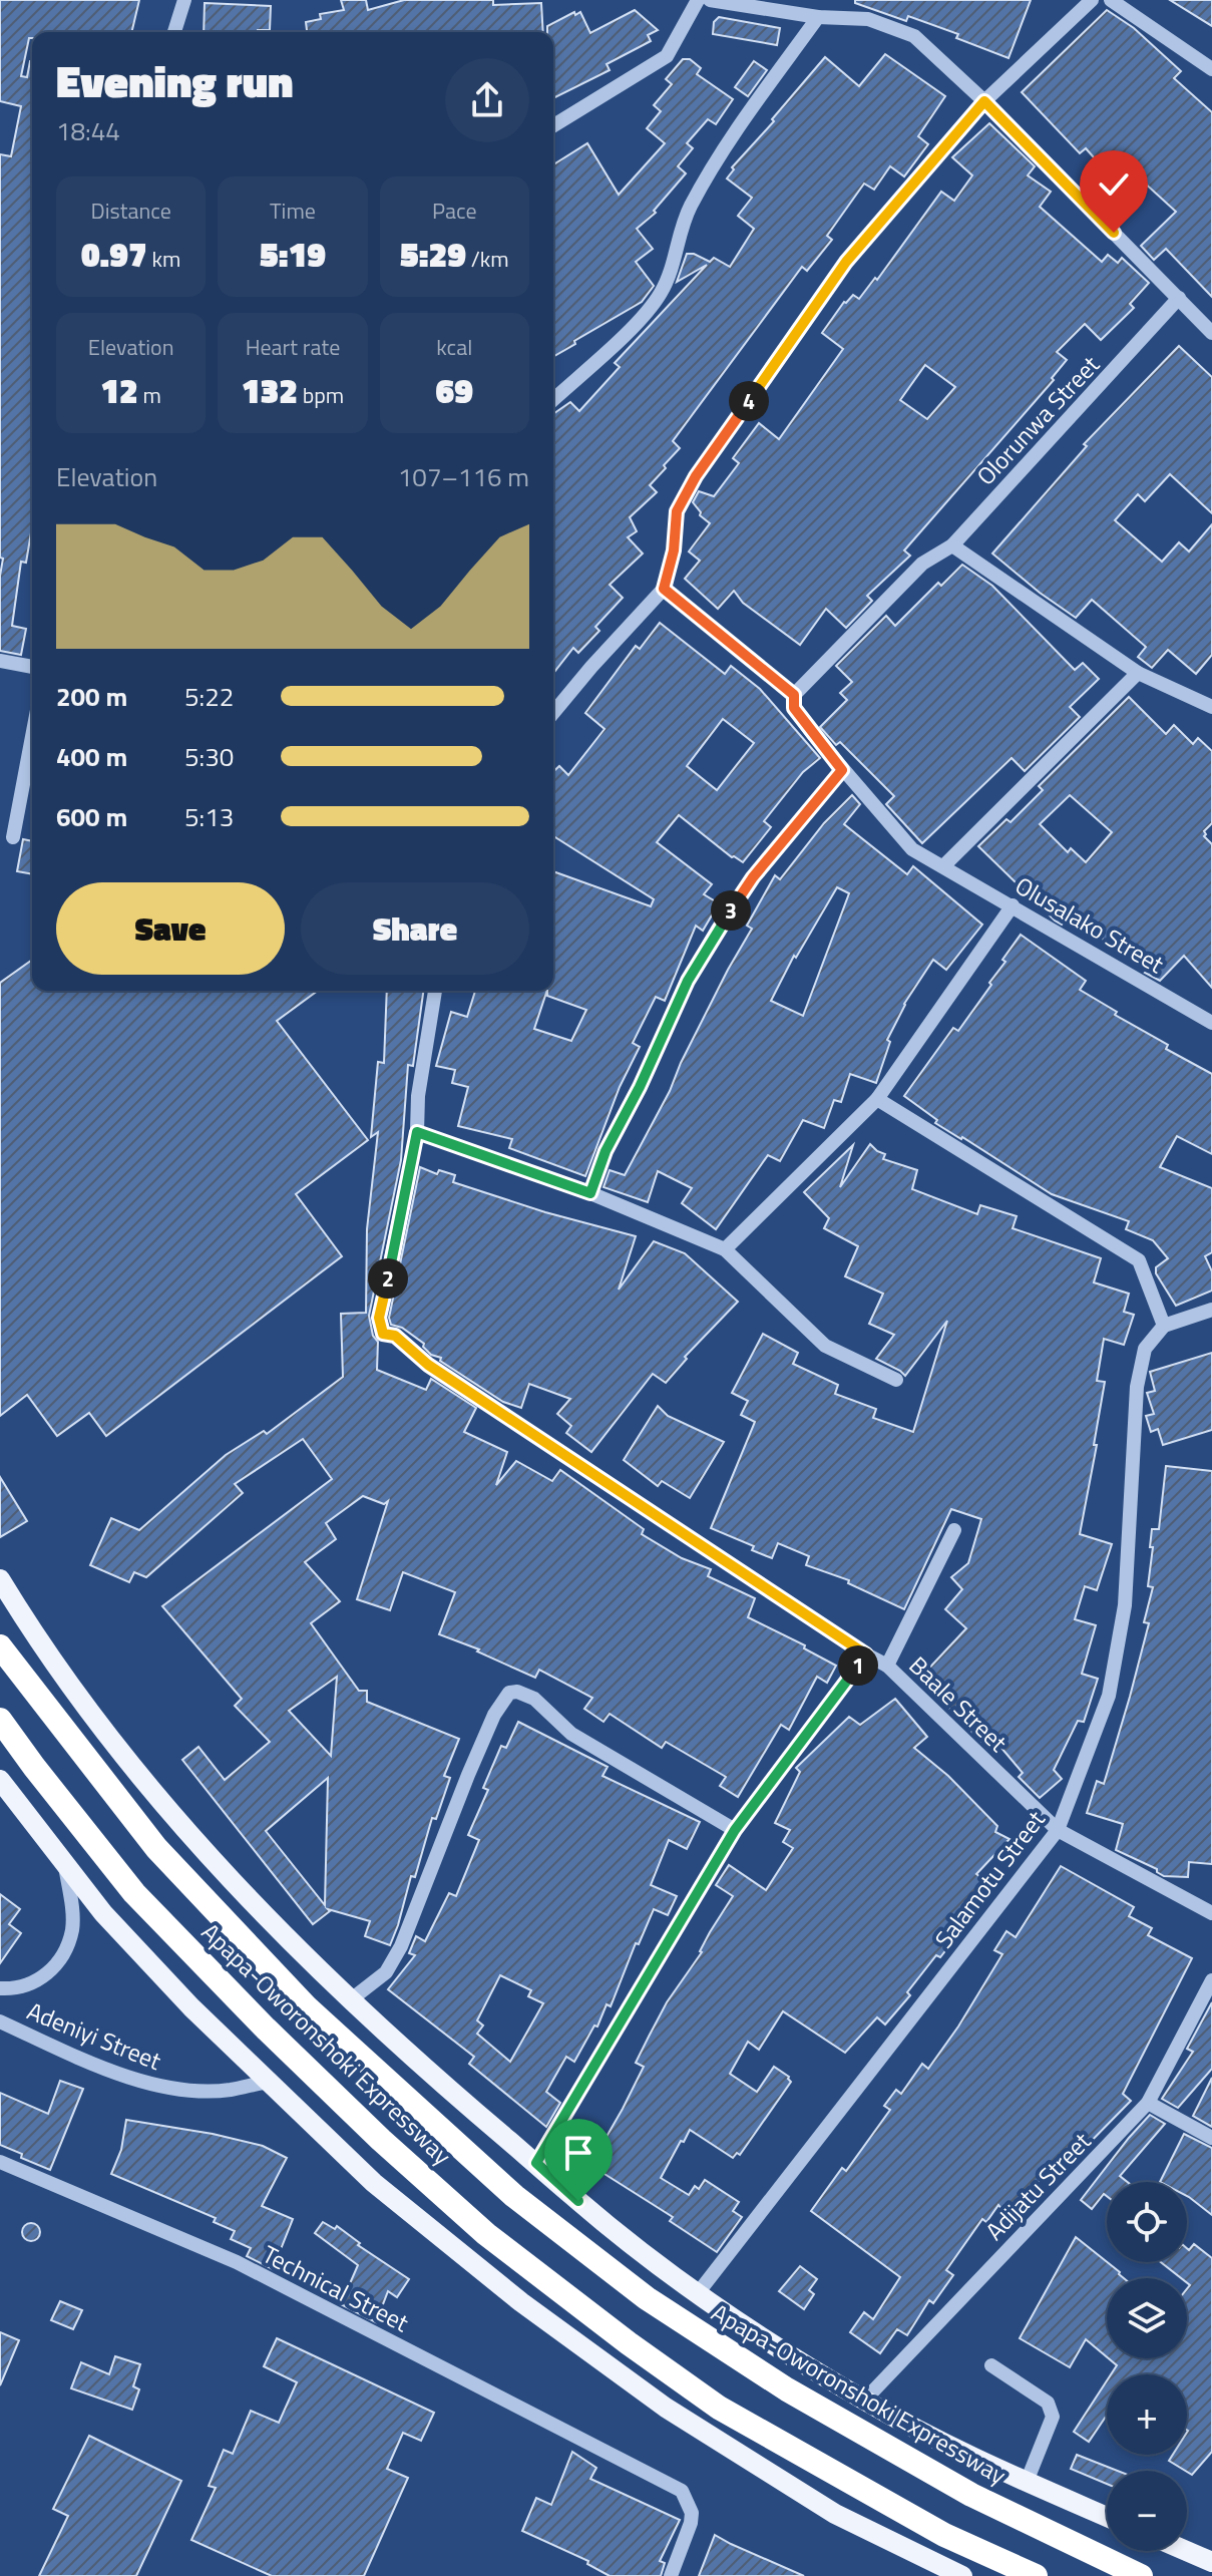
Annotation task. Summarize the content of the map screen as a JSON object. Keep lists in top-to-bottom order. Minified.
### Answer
{"streets":{"highway":["Apapa-Oworonshoki Expressway"],"street":["Olorunwa Street","Olusalako Street","Baale Street","Salamotu Street","Adeniyi Street","Adijatu Street","Technical Street"]},"crossings":[["Olorunwa Street","Olusalako Street"],["Baale Street","Salamotu Street"],["Salamotu Street","Apapa-Oworonshoki Expressway"],["Apapa-Oworonshoki Expressway","Adijatu Street"]],"page":{"heading":["Evening run","18:44"],"stats":[["Distance","0.97 km"],["Time","5:19"],["Pace","5:29 /km"],["Elevation","12 m"],["Heart rate","132 bpm"],["kcal","69"]],"pins":["4","3","2","1"],"chart":["Elevation","107–116 m"],"list":[{"name":"200 m","note":"5:22"},{"name":"400 m","note":"5:30"},{"name":"600 m","note":"5:13"}],"buttons":["Save","Share"],"map_buttons":["+","−"]}}
